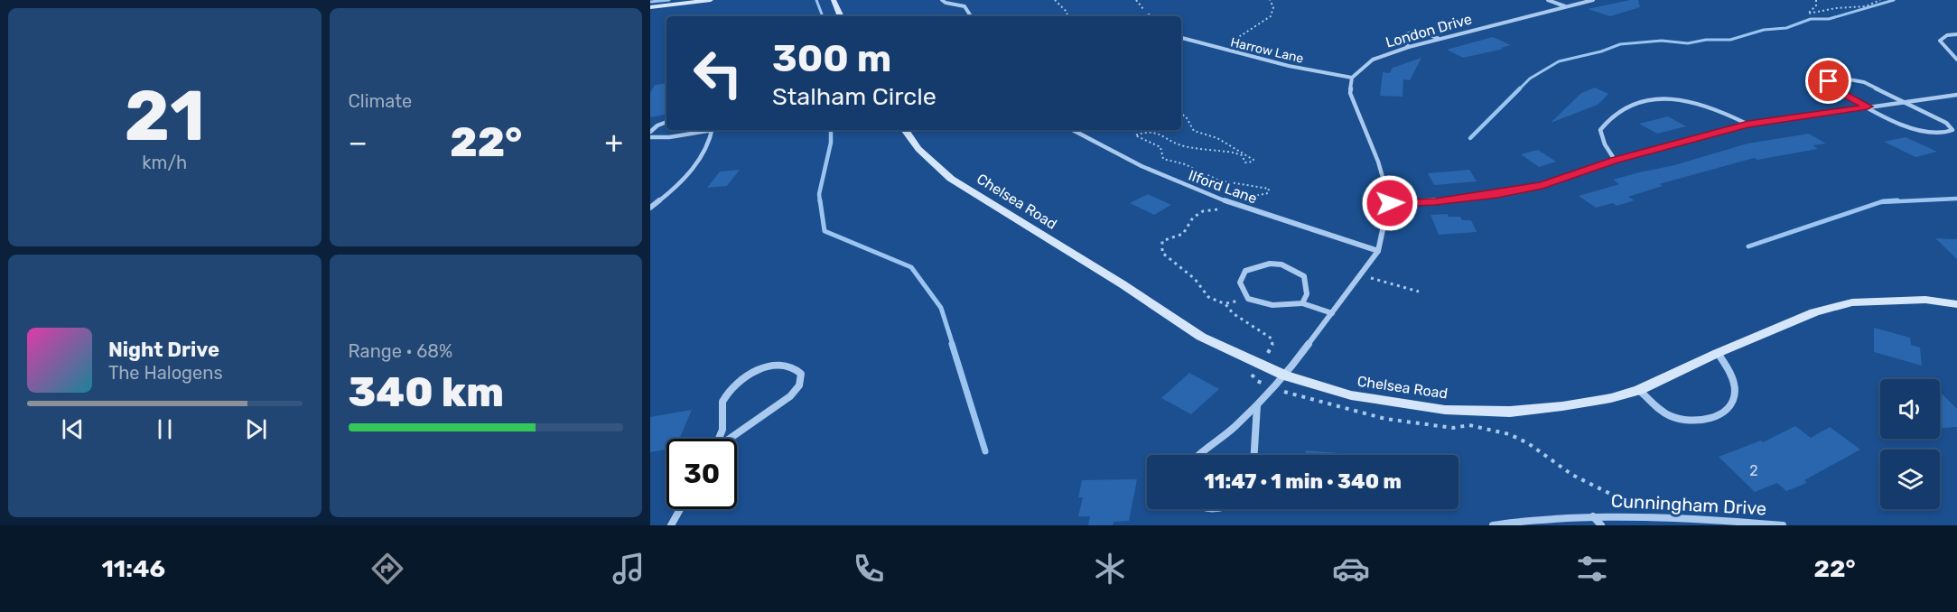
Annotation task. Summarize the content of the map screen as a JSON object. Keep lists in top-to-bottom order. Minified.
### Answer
{"streets":{"street":["London Drive","Harrow Lane","Ilford Lane","Chelsea Road","Cunningham Drive"]},"crossings":[["London Drive","Harrow Lane"]],"house_numbers":["2"],"page":{"tile":[["21","km/h"],"Climate",["Range · 68%","340 km"]],"turn":["300 m","Stalham Circle"],"heat":["−","22°","+"],"song":["Night Drive","The Halogens"],"limit":"30","trip":"11:47 · 1 min · 340 m","tabs":["11:46","22°"]}}
